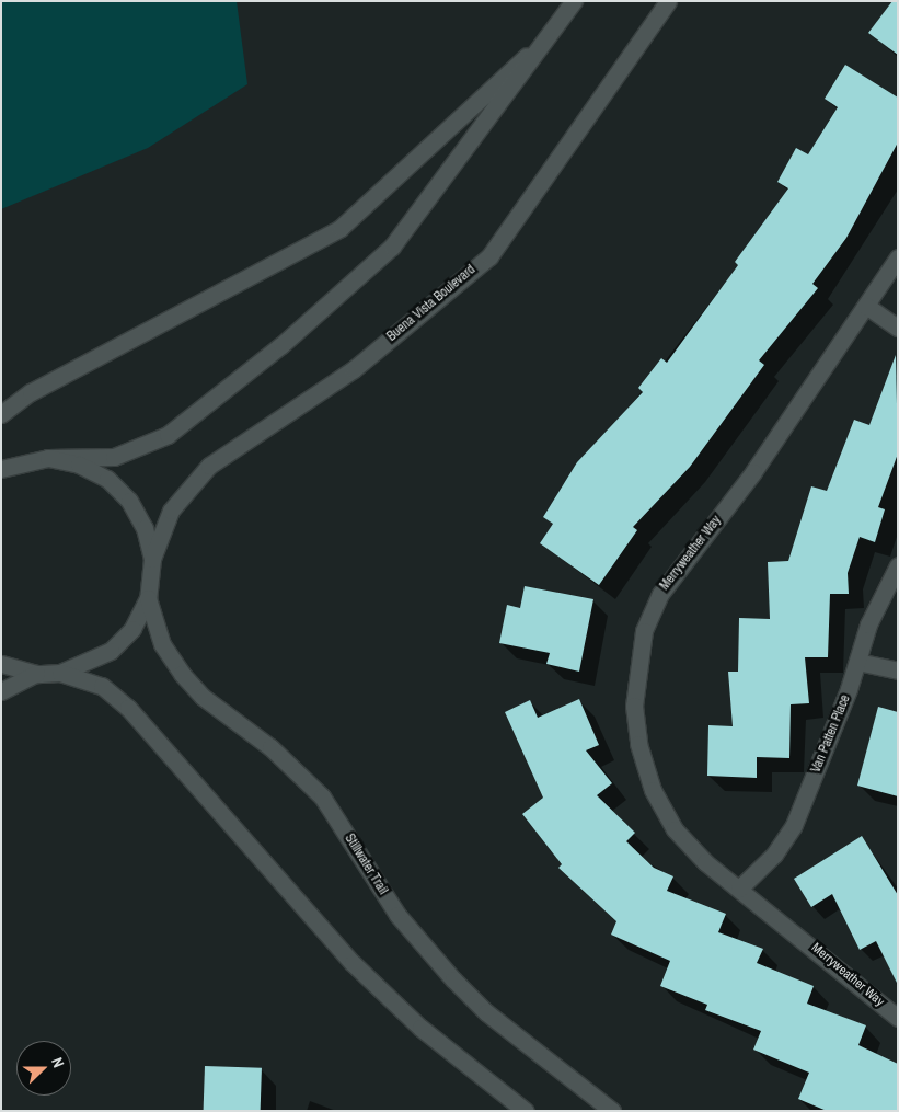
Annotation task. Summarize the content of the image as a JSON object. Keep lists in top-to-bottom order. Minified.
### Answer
{"streets":{"main road":["Buena Vista Boulevard","Merryweather Way","Van Patten Place","Stillwater Trail"]},"crossings":[["Buena Vista Boulevard","Stillwater Trail"],["Merryweather Way","Van Patten Place"]],"north":"right"}
